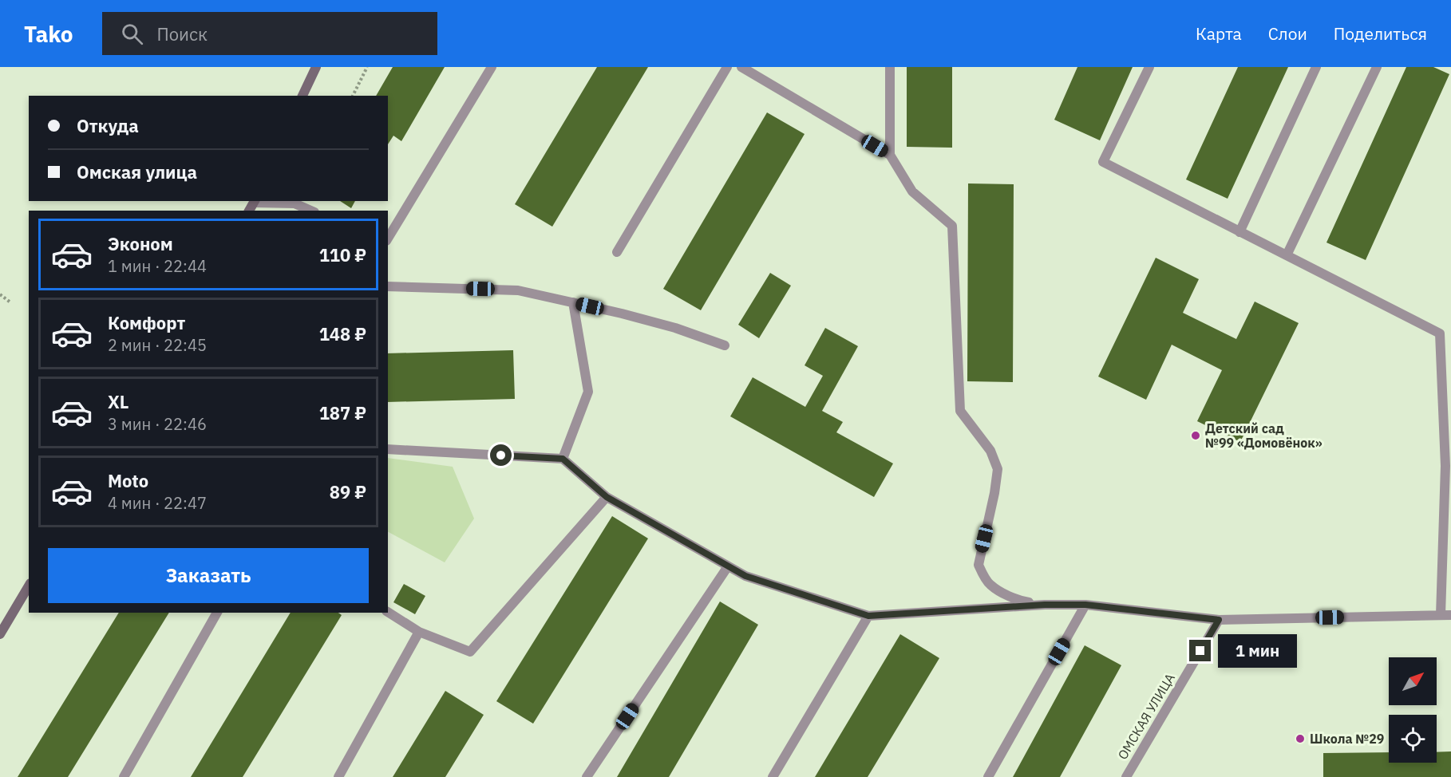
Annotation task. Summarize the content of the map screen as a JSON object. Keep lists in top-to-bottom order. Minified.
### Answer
{"streets":{"street":["ОМСКАЯ УЛИЦА"]},"places":["Детский сад №99 «Домовёнок»","Школа №29"],"north":"top right","page":{"header":"Tako","search":"Поиск","nav":["Карта","Слои","Поделиться"],"banner":["Откуда","Омская улица"],"list":[{"name":"Эконом","note":"1 мин · 22:44","value":"110 ₽"},{"name":"Комфорт","note":"2 мин · 22:45","value":"148 ₽"},{"name":"XL","note":"3 мин · 22:46","value":"187 ₽"},{"name":"Moto","note":"4 мин · 22:47","value":"89 ₽"}],"buttons":"Заказать","bubble":"1 мин"}}
